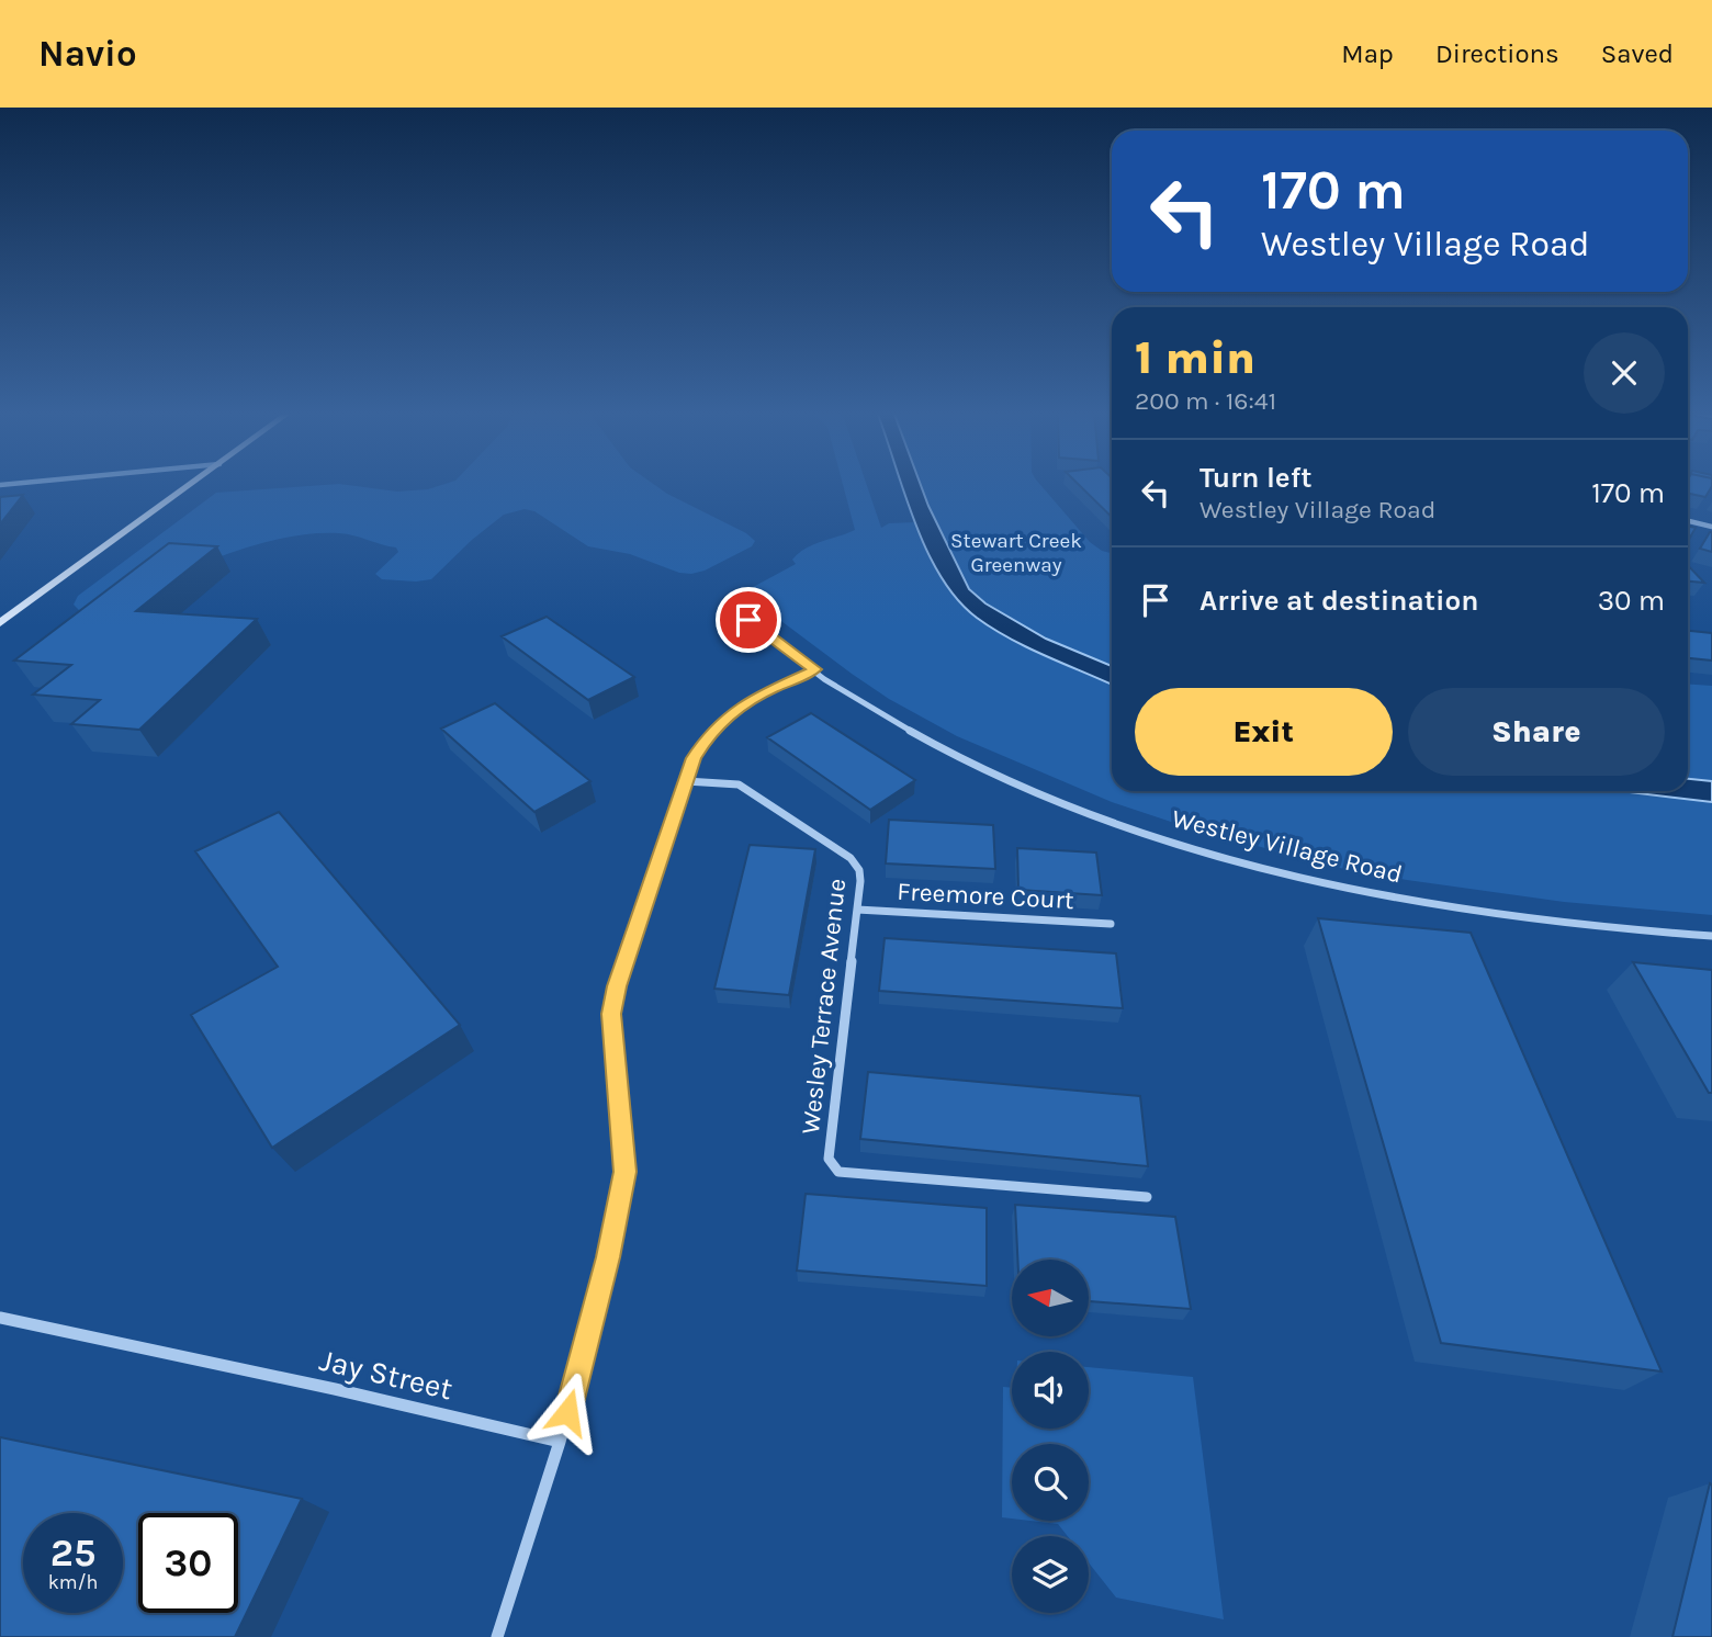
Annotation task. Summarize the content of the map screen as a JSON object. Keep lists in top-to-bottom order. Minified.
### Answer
{"streets":{"street":["Westley Village Road","Freemore Court","Wesley Terrace Avenue","Jay Street"]},"crossings":[["Freemore Court","Wesley Terrace Avenue"]],"parks":["Stewart Creek Greenway"],"north":"left","page":{"header":"Navio","nav":["Map","Directions","Saved"],"turn":["170 m","Westley Village Road"],"heading":["1 min","200 m · 16:41"],"list":[{"name":"Turn left","note":"Westley Village Road","value":"170 m"},{"name":"Arrive at destination","value":"30 m"}],"buttons":["Exit","Share"],"speed":"25 km/h","limit":"30"}}
